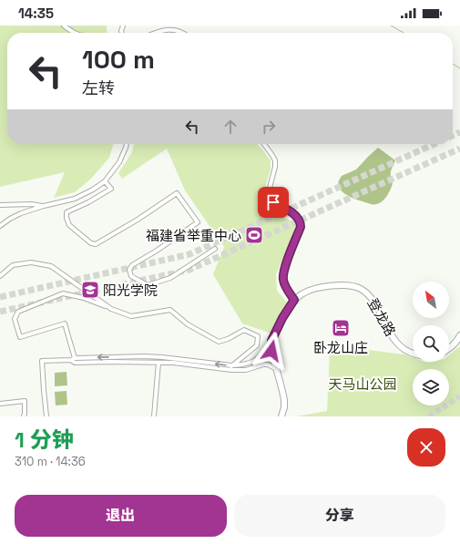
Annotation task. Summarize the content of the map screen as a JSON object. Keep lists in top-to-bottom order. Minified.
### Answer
{"streets":{"street":["登龙路"]},"parks":["天马山公园"],"places":{"sports":["福建省举重中心"],"school or university":["阳光学院"],"hotel":["卧龙山庄"]},"north":"top left","page":{"status":"14:35","turn":["100 m","左转"],"heading":["1 分钟","310 m · 14:36"],"buttons":["退出","分享"]}}
